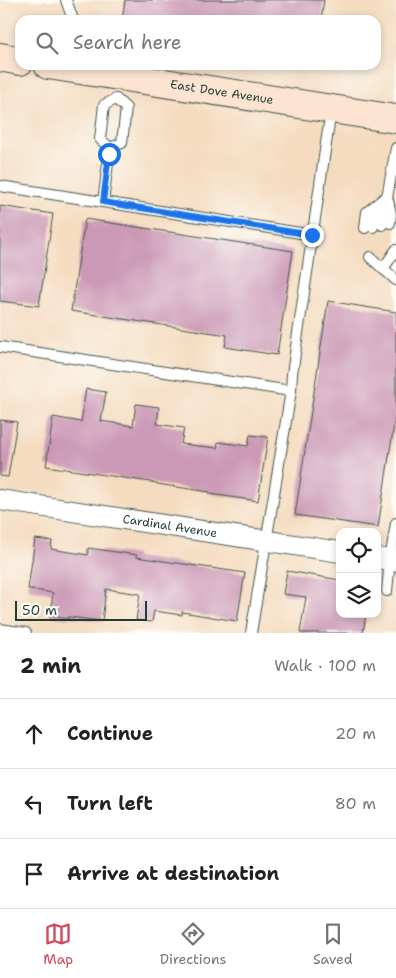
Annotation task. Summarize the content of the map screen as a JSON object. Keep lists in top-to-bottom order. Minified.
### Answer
{"streets":{"main road":["East Dove Avenue"],"street":["Cardinal Avenue"]},"scale_bar":"50 m","page":{"search":"Search here","scale":"50 m","heading":["2 min","Walk · 100 m"],"list":[["Continue","20 m"],["Turn left","80 m"],"Arrive at destination"],"nav":["Map","Directions","Saved"]}}
